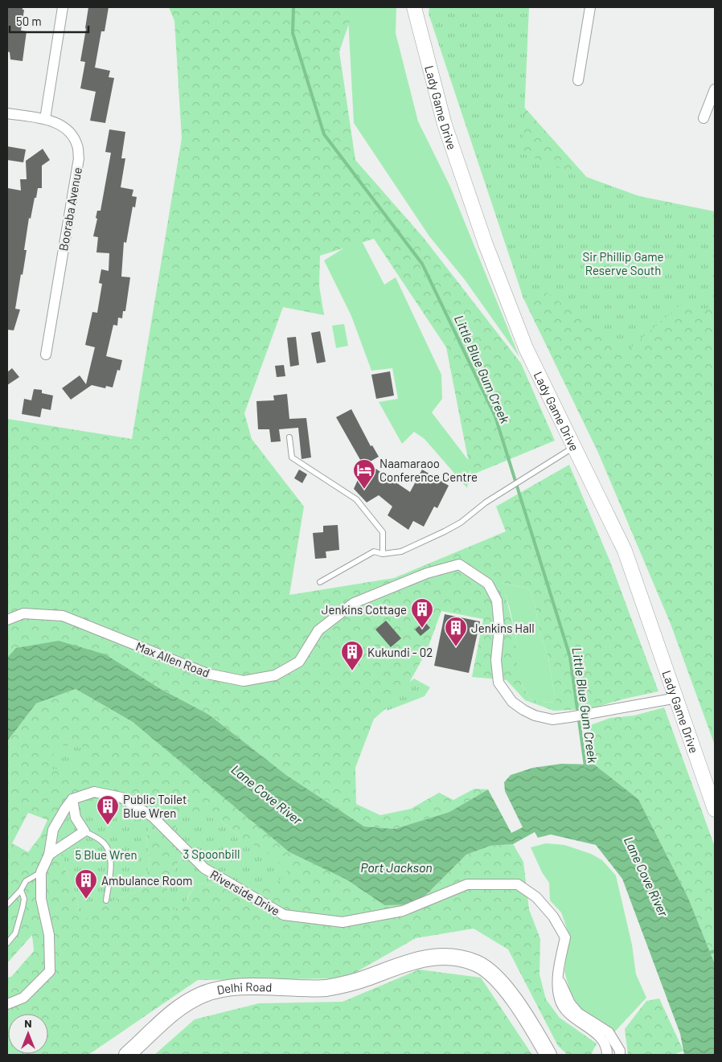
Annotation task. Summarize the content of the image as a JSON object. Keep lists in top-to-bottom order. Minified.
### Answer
{"streets":{"main road":["Lady Game Drive","Delhi Road"],"street":["Booraba Avenue","Max Allen Road","Riverside Drive"]},"crossings":[["Lady Game Drive","Max Allen Road"]],"water":["Little Blue Gum Creek","Lane Cove River","Port Jackson"],"parks":["Sir Phillip Game Reserve South","3 Spoonbill","5 Blue Wren"],"places":{"hotel":["Naamaraoo Conference Centre"],"building":["Jenkins Cottage","Jenkins Hall","Kukundi - 02","Public Toilet Blue Wren","Ambulance Room"]},"scale_bar":"50 m","north":"top"}
